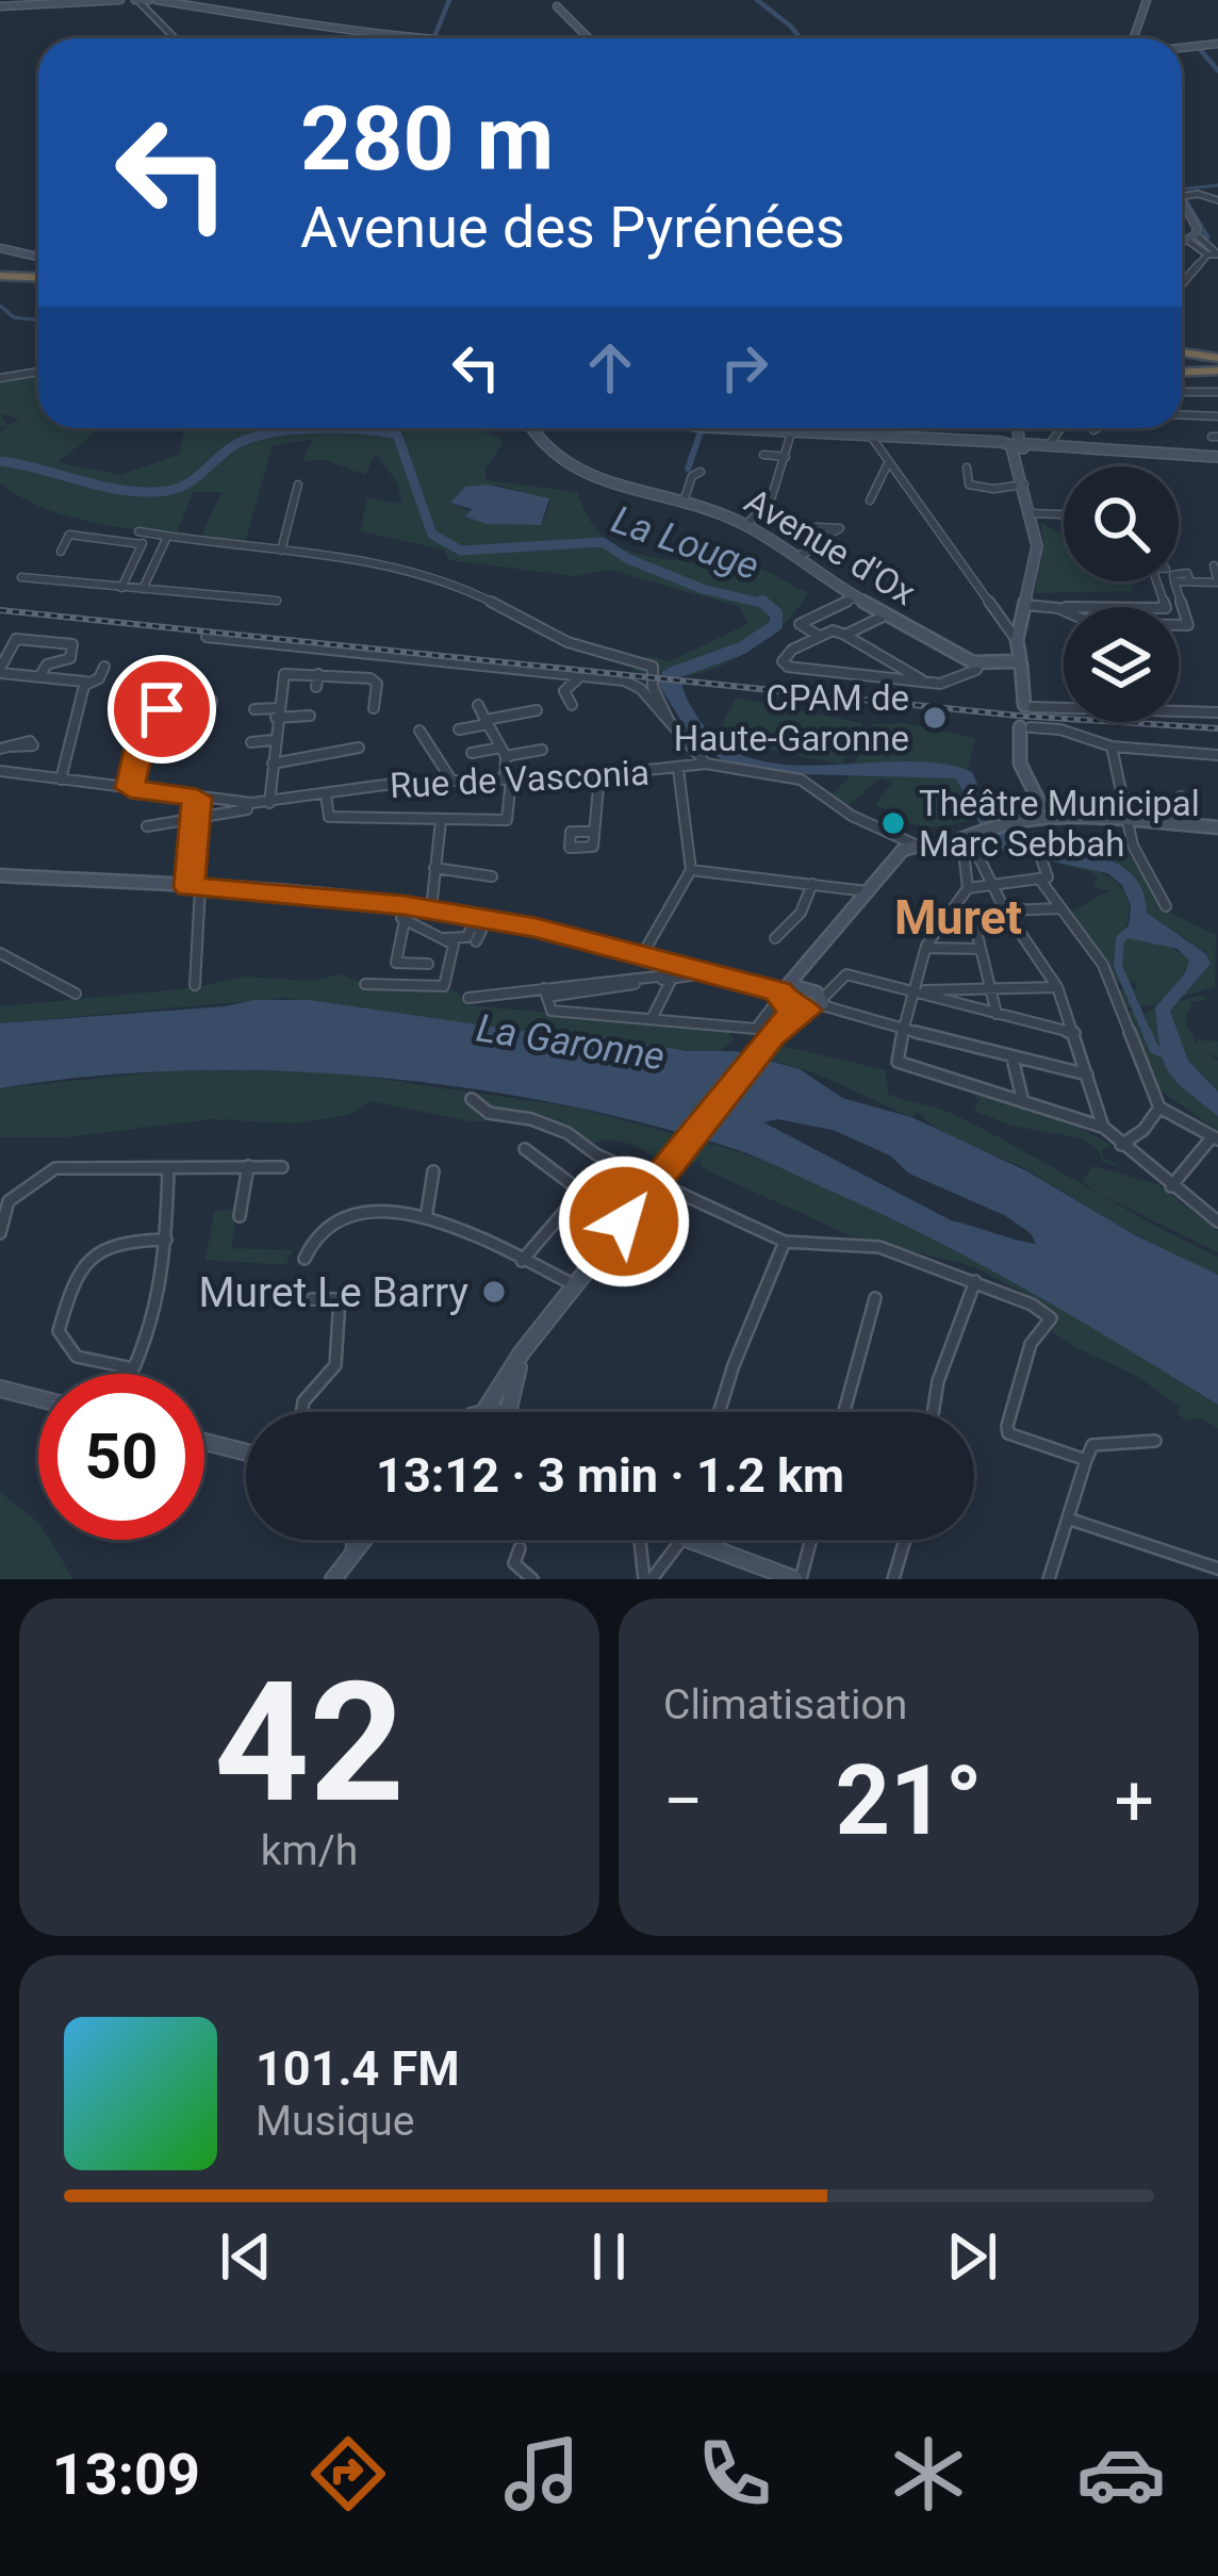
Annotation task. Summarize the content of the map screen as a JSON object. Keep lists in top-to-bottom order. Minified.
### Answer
{"streets":{"main road":["Avenue d'Ox"],"street":["Rue de Vasconia"]},"districts":["Muret"],"water":["La Louge","La Garonne"],"places":["CPAM de Haute-Garonne","Théâtre Municipal Marc Sebbah","Muret Le Barry"],"page":{"turn":["280 m","Avenue des Pyrénées"],"limit":"50","trip":"13:12 · 3 min · 1.2 km","tile":[["42","km/h"],"Climatisation"],"heat":["−","21°","+"],"song":["101.4 FM","Musique"],"tabs":"13:09"}}
